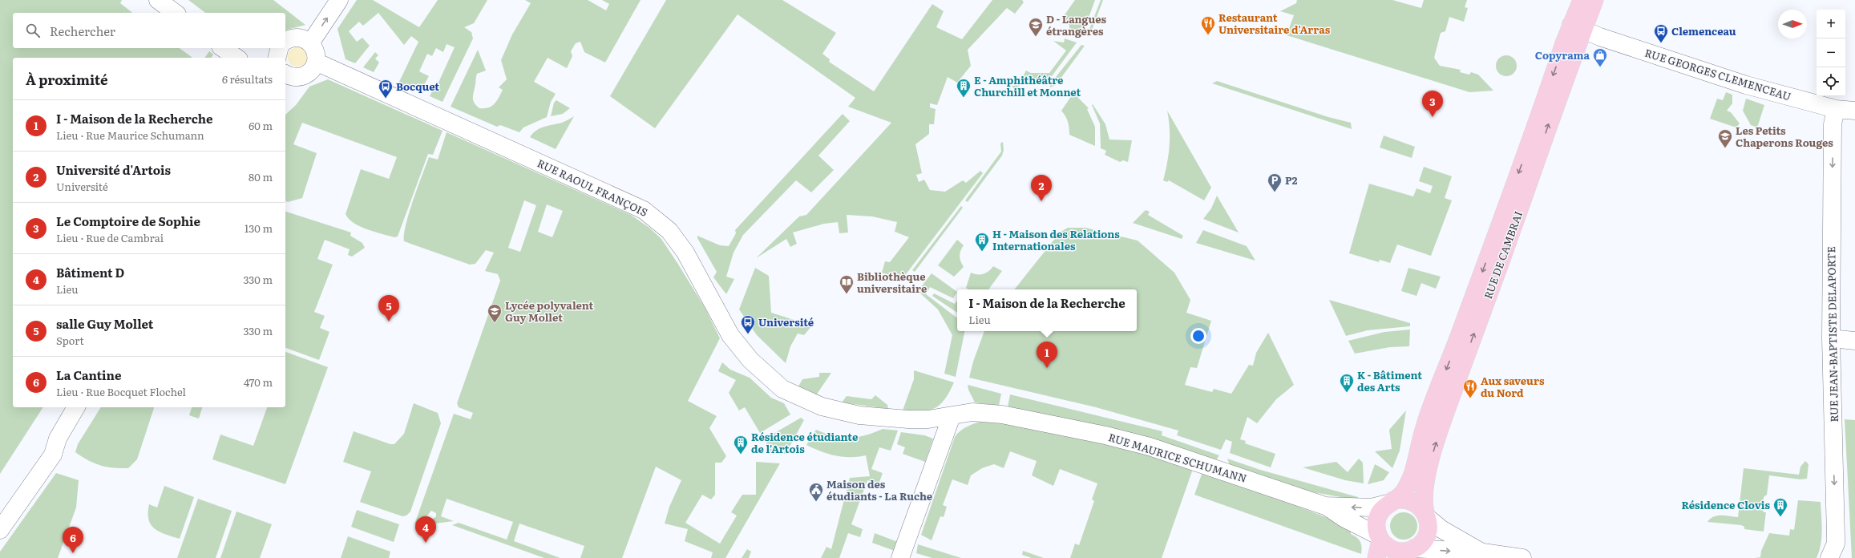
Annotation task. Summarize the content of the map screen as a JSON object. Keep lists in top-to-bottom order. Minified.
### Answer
{"streets":{"main road":["RUE DE CAMBRAI"],"street":["RUE GEORGES CLEMENCEAU","RUE RAOUL FRANÇOIS","RUE JEAN-BAPTISTE DELAPORTE","RUE MAURICE SCHUMANN"]},"crossings":[["RUE GEORGES CLEMENCEAU","RUE DE CAMBRAI"],["RUE GEORGES CLEMENCEAU","RUE JEAN-BAPTISTE DELAPORTE"],["RUE RAOUL FRANÇOIS","RUE MAURICE SCHUMANN"]],"one_way":["RUE JEAN-BAPTISTE DELAPORTE"],"places":{"restaurant":["Restaurant Universitaire d'Arras","Aux saveurs du Nord"],"school or university":["D - Langues étrangères","Les Petits Chaperons Rouges","Lycée polyvalent Guy Mollet"],"bus stop":["Clemenceau","Bocquet","Université"],"shop":["Copyrama"],"building":["E - Amphithéâtre Churchill et Monnet","H - Maison des Relations Internationales","K - Bâtiment des Arts","Résidence étudiante de l'Artois","Résidence Clovis"],"parking":["P2"],"library":["Bibliothèque universitaire"],"public building":["Maison des étudiants - La Ruche"]},"north":"right","page":{"map_buttons":["+","−"],"search":"Rechercher","heading":["À proximité","6 résultats"],"pins":["3","2","5","1","4","6"],"list":[{"mark":"1","name":"I - Maison de la Recherche","note":"Lieu · Rue Maurice Schumann","value":"60 m"},{"mark":"2","name":"Université d'Artois","note":"Université","value":"80 m"},{"mark":"3","name":"Le Comptoire de Sophie","note":"Lieu · Rue de Cambrai","value":"130 m"},{"mark":"4","name":"Bâtiment D","note":"Lieu","value":"330 m"},{"mark":"5","name":"salle Guy Mollet","note":"Sport","value":"330 m"},{"mark":"6","name":"La Cantine","note":"Lieu · Rue Bocquet Flochel","value":"470 m"}],"popup":["I - Maison de la Recherche","Lieu"]}}
